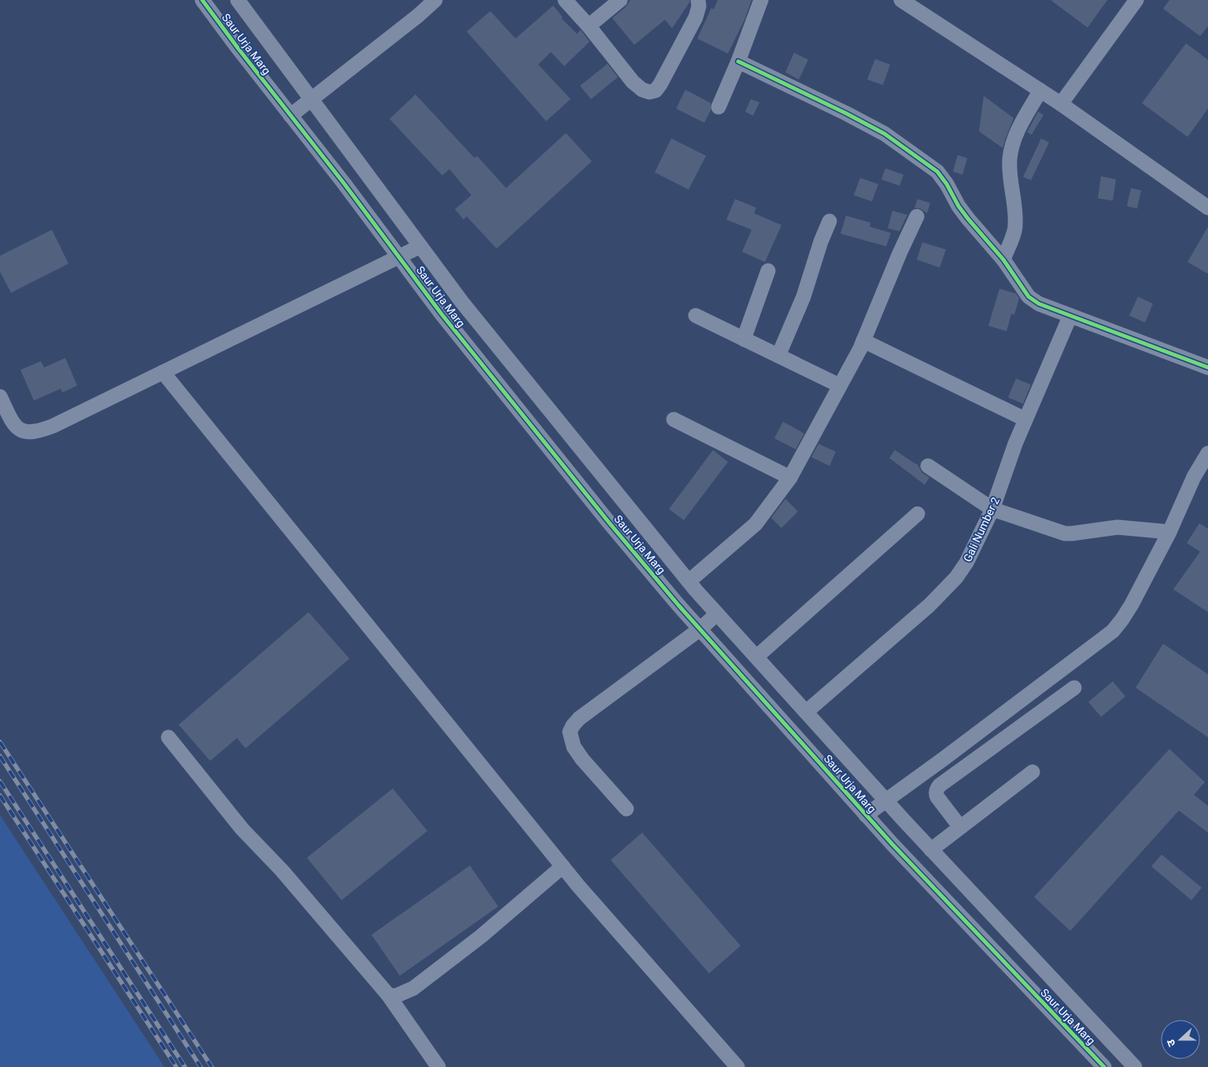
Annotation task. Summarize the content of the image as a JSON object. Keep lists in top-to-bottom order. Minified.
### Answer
{"streets":{"street":["Saur Urja Marg","Gali Number 2"]},"crossings":[["Saur Urja Marg","Gali Number 2"]],"north":"left"}
